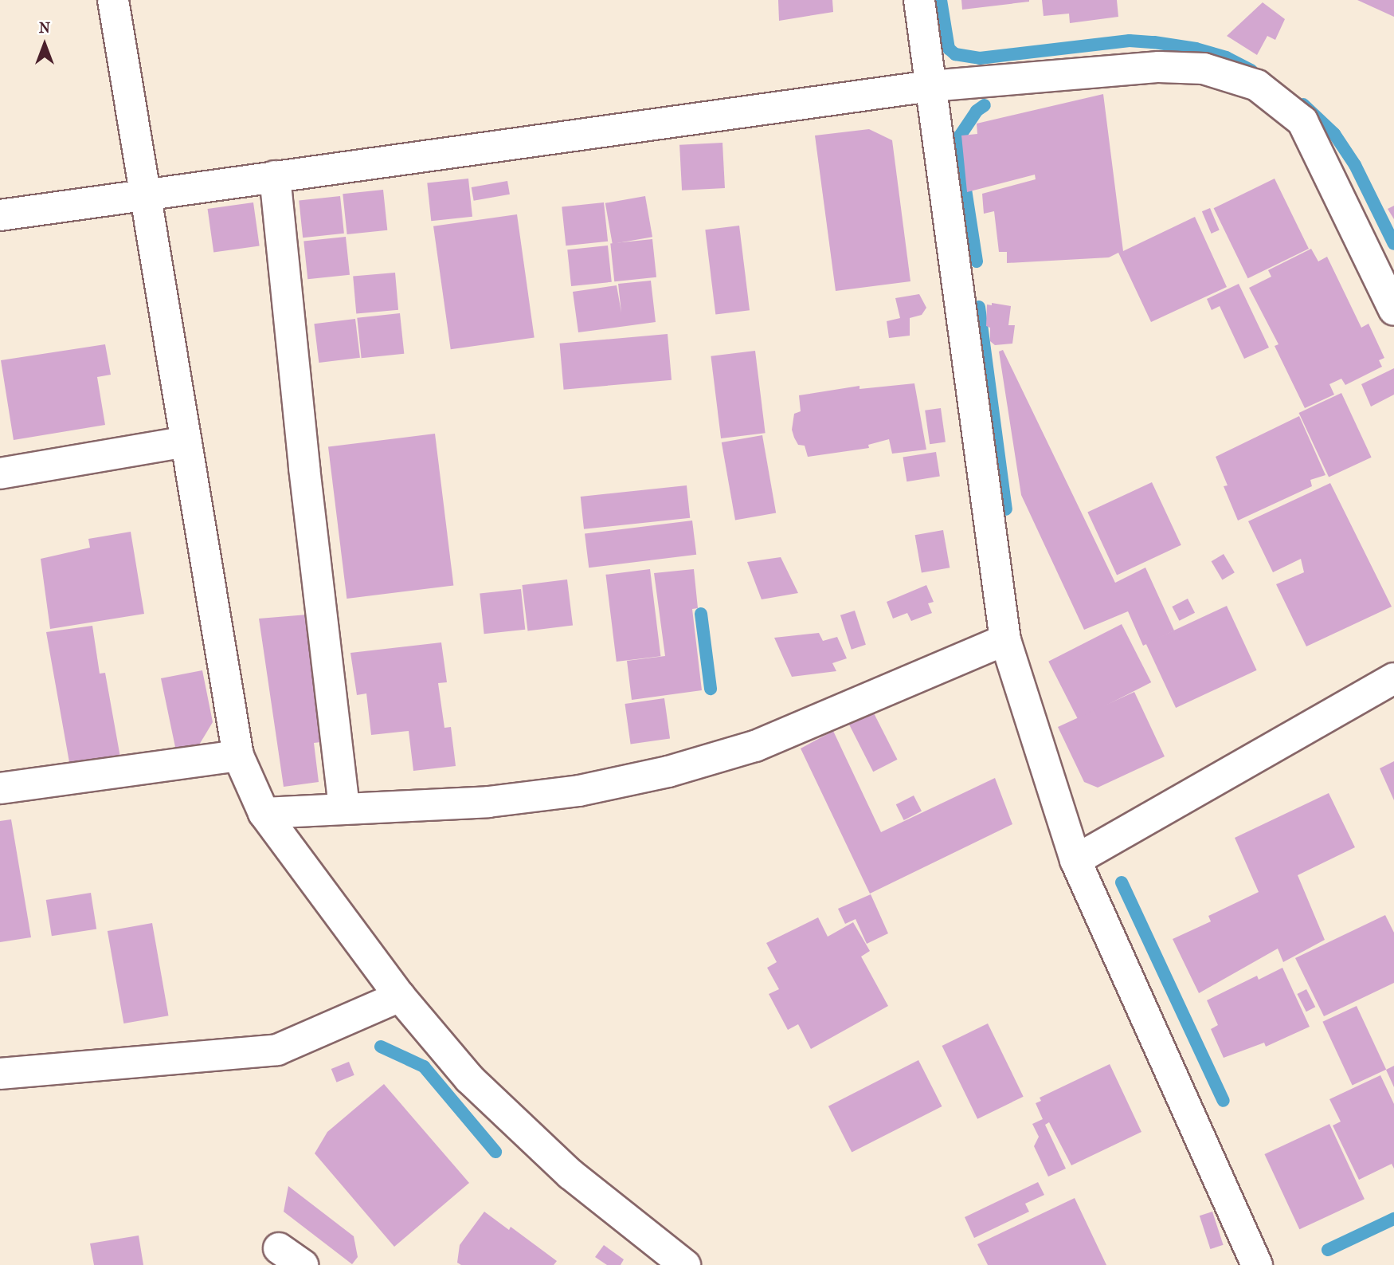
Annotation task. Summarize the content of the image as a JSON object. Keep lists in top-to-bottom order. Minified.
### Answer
{"north":"top"}
